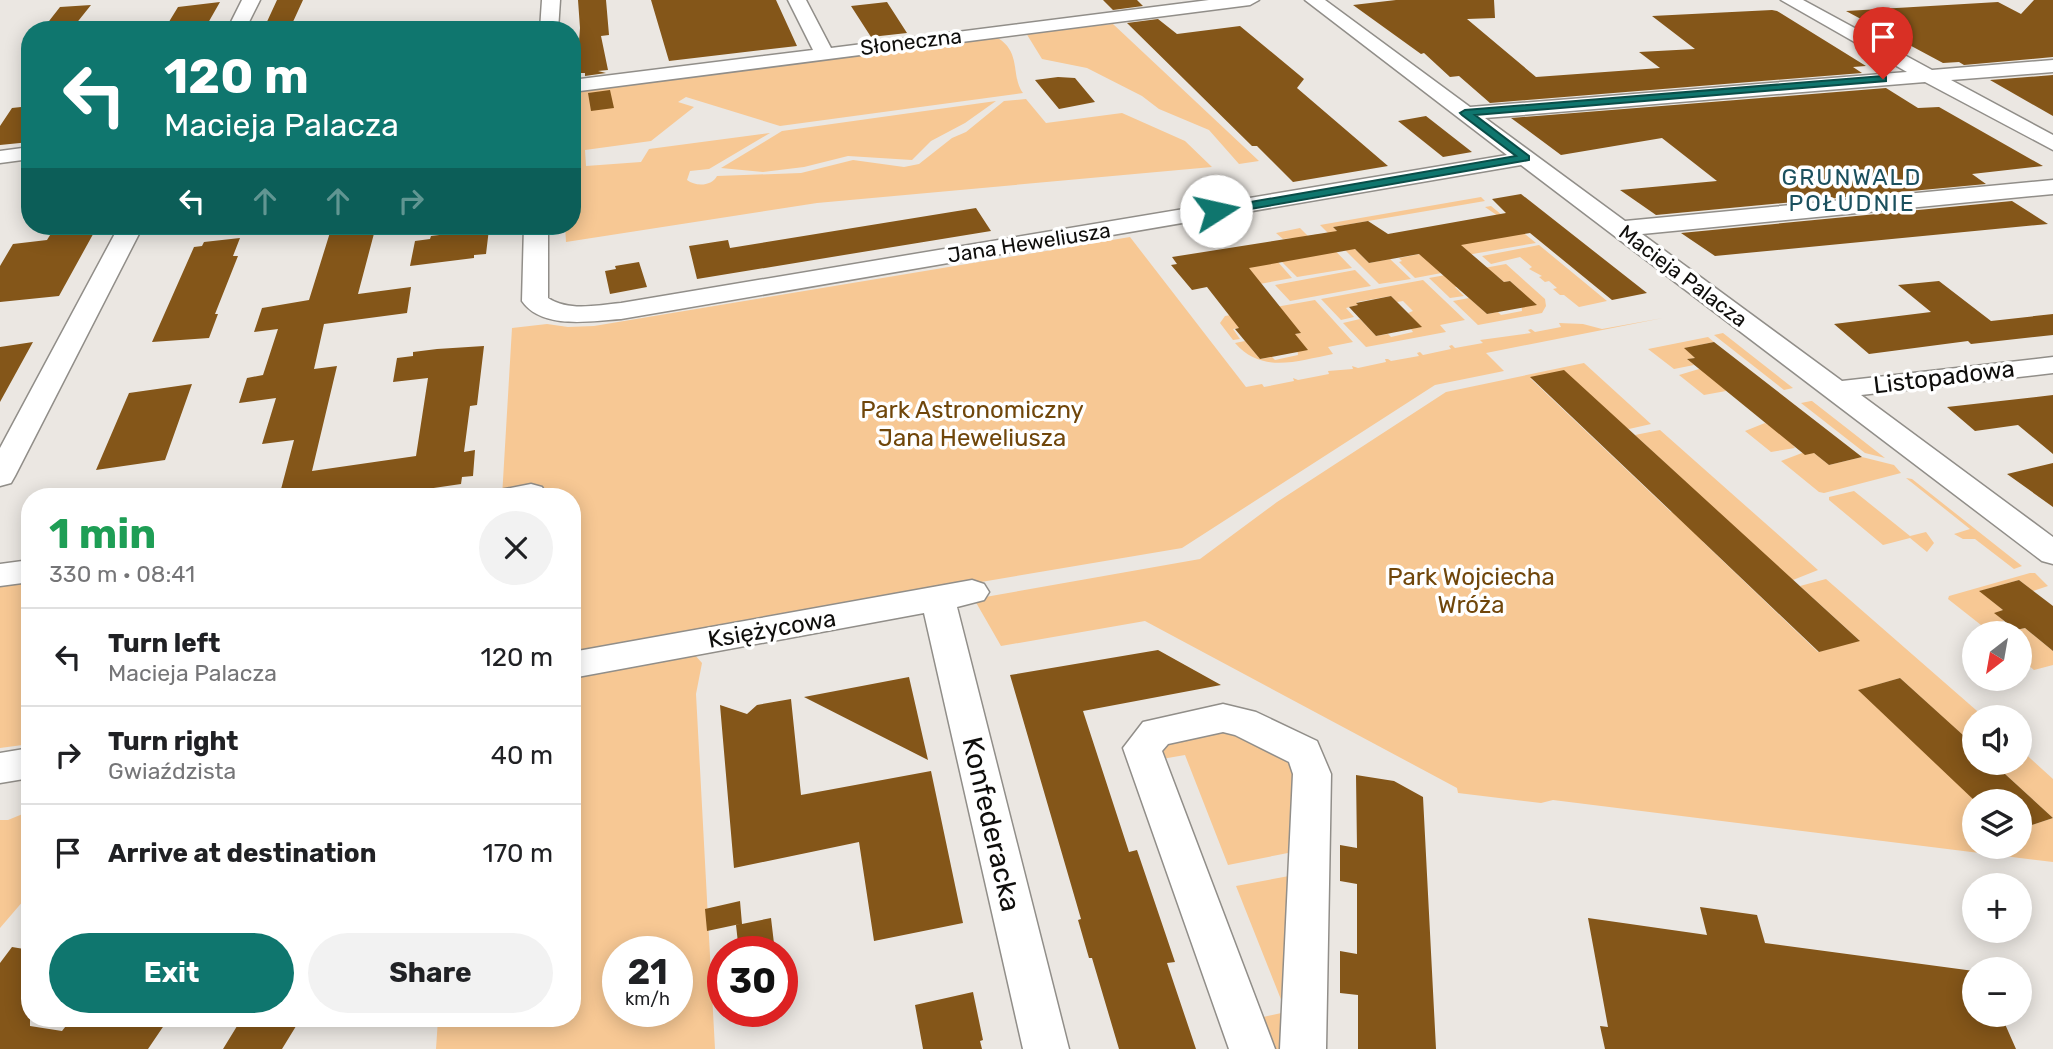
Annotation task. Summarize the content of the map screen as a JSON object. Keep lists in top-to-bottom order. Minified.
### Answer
{"streets":{"street":["Słoneczna","Jana Heweliusza","Macieja Palacza","Listopadowa","Księżycowa","Konfederacka"]},"crossings":[["Jana Heweliusza","Macieja Palacza"],["Macieja Palacza","Listopadowa"],["Księżycowa","Konfederacka"]],"districts":["GRUNWALD POŁUDNIE"],"parks":["Park Astronomiczny Jana Heweliusza","Park Wojciecha Wróża"],"north":"bottom left","page":{"turn":["120 m","Macieja Palacza"],"heading":["1 min","330 m · 08:41"],"list":[{"name":"Turn left","note":"Macieja Palacza","value":"120 m"},{"name":"Turn right","note":"Gwiaździsta","value":"40 m"},{"name":"Arrive at destination","value":"170 m"}],"map_buttons":["+","−"],"buttons":["Exit","Share"],"speed":"21 km/h","limit":"30"}}
